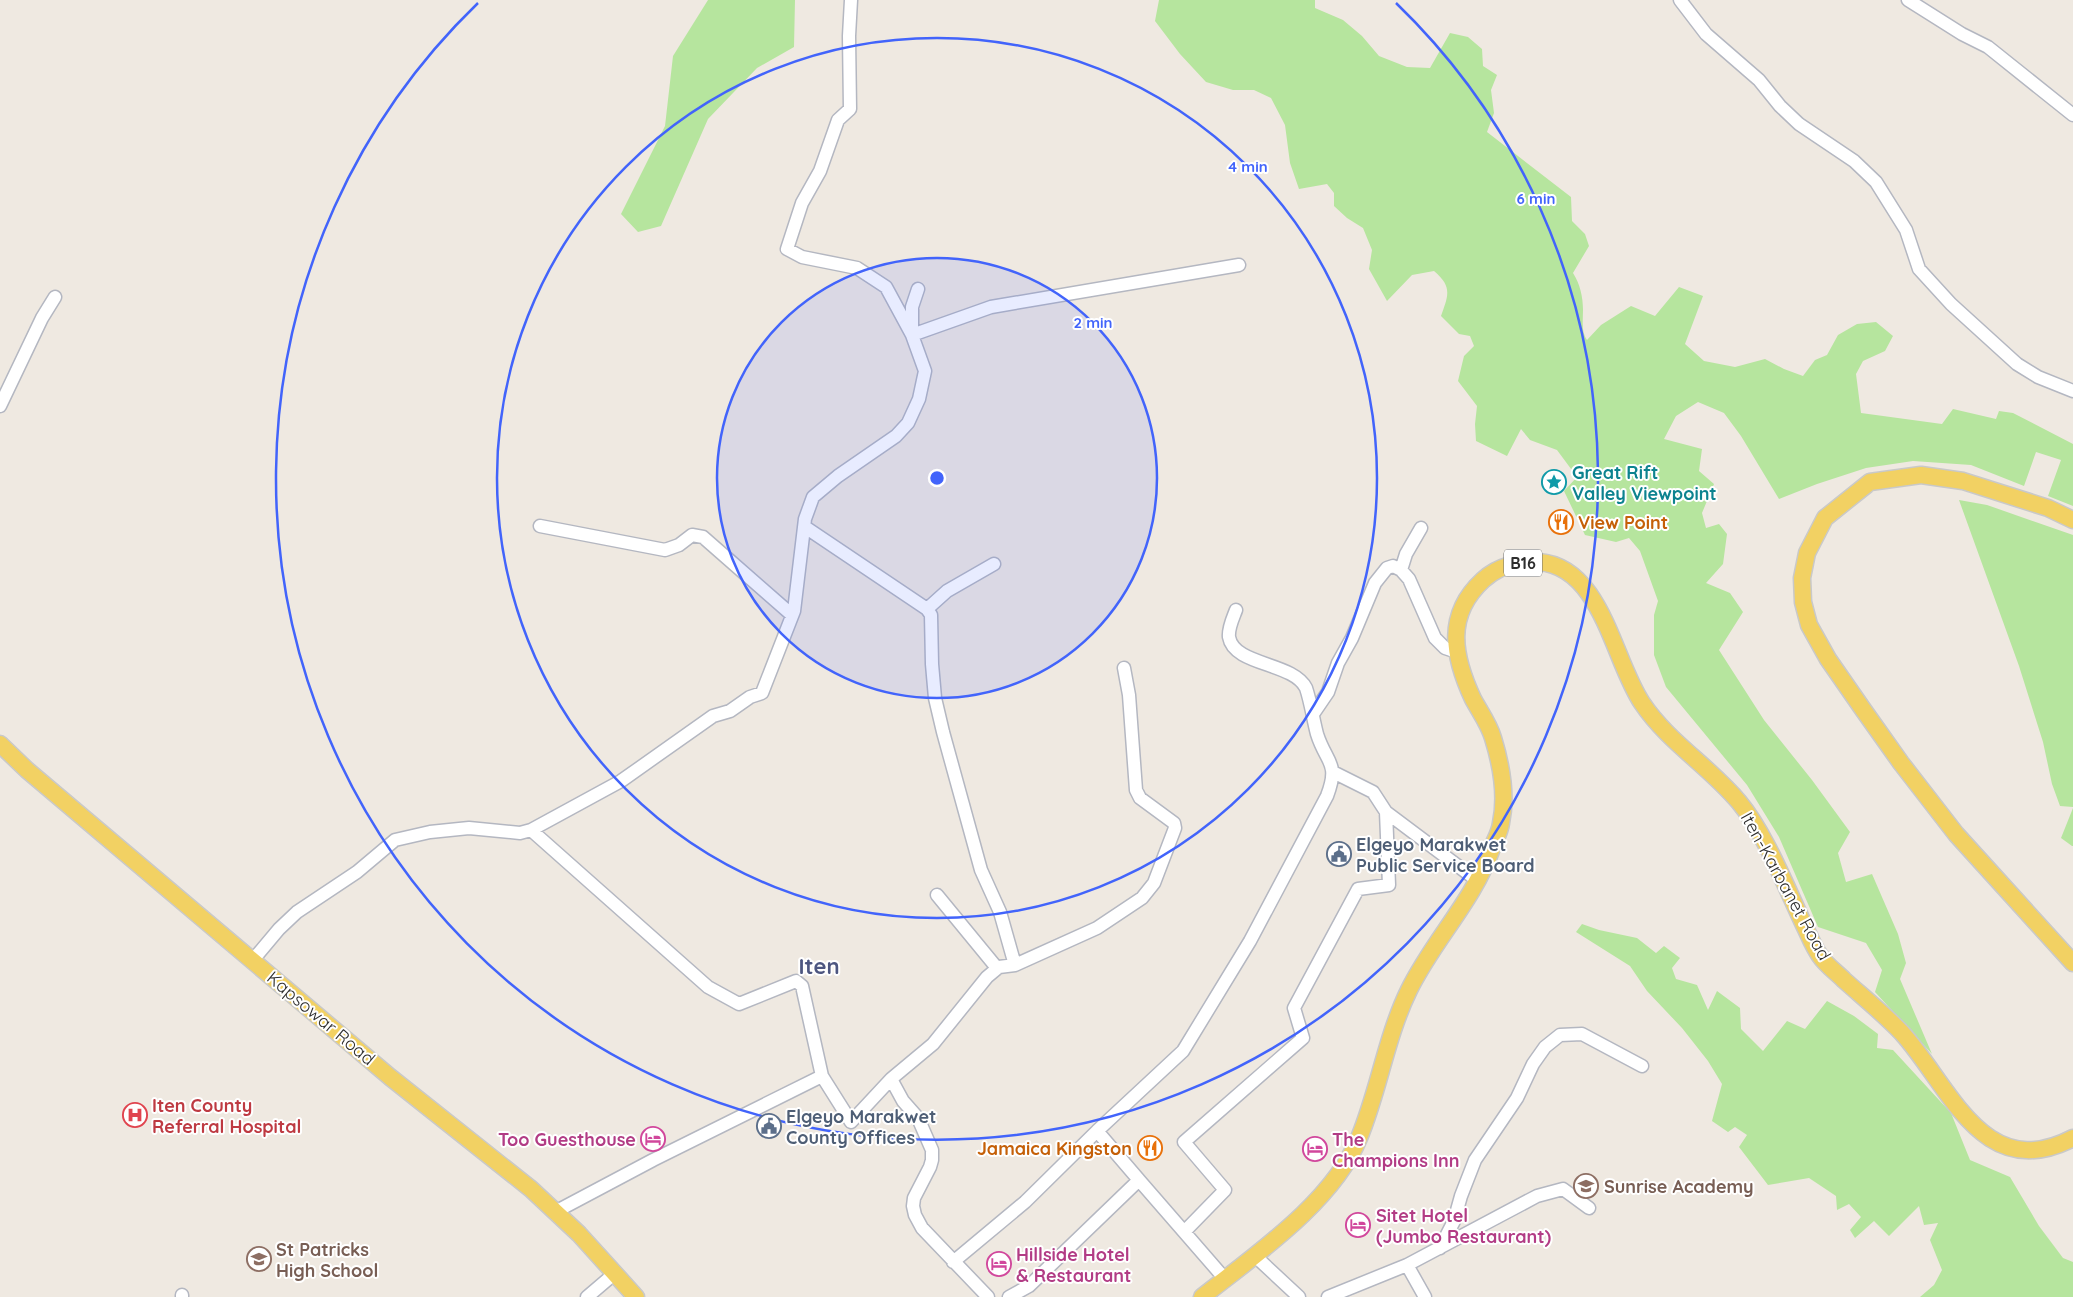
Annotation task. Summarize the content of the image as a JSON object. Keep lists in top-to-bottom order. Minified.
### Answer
{"streets":{"main road":["B16","Iten-Karbanet Road","Kapsowar Road"]},"crossings":[["B16","Iten-Karbanet Road"]],"districts":["Iten"],"places":{"place":["Great Rift Valley Viewpoint"],"restaurant":["View Point","Jamaica Kingston"],"public building":["Elgeyo Marakwet Public Service Board","Elgeyo Marakwet County Offices"],"hospital":["Iten County Referral Hospital"],"hotel":["Too Guesthouse","The Champions Inn","Sitet Hotel (Jumbo Restaurant)","Hillside Hotel & Restaurant"],"school or university":["Sunrise Academy","St Patricks High School"]},"rings":["4 min","6 min","2 min"]}
